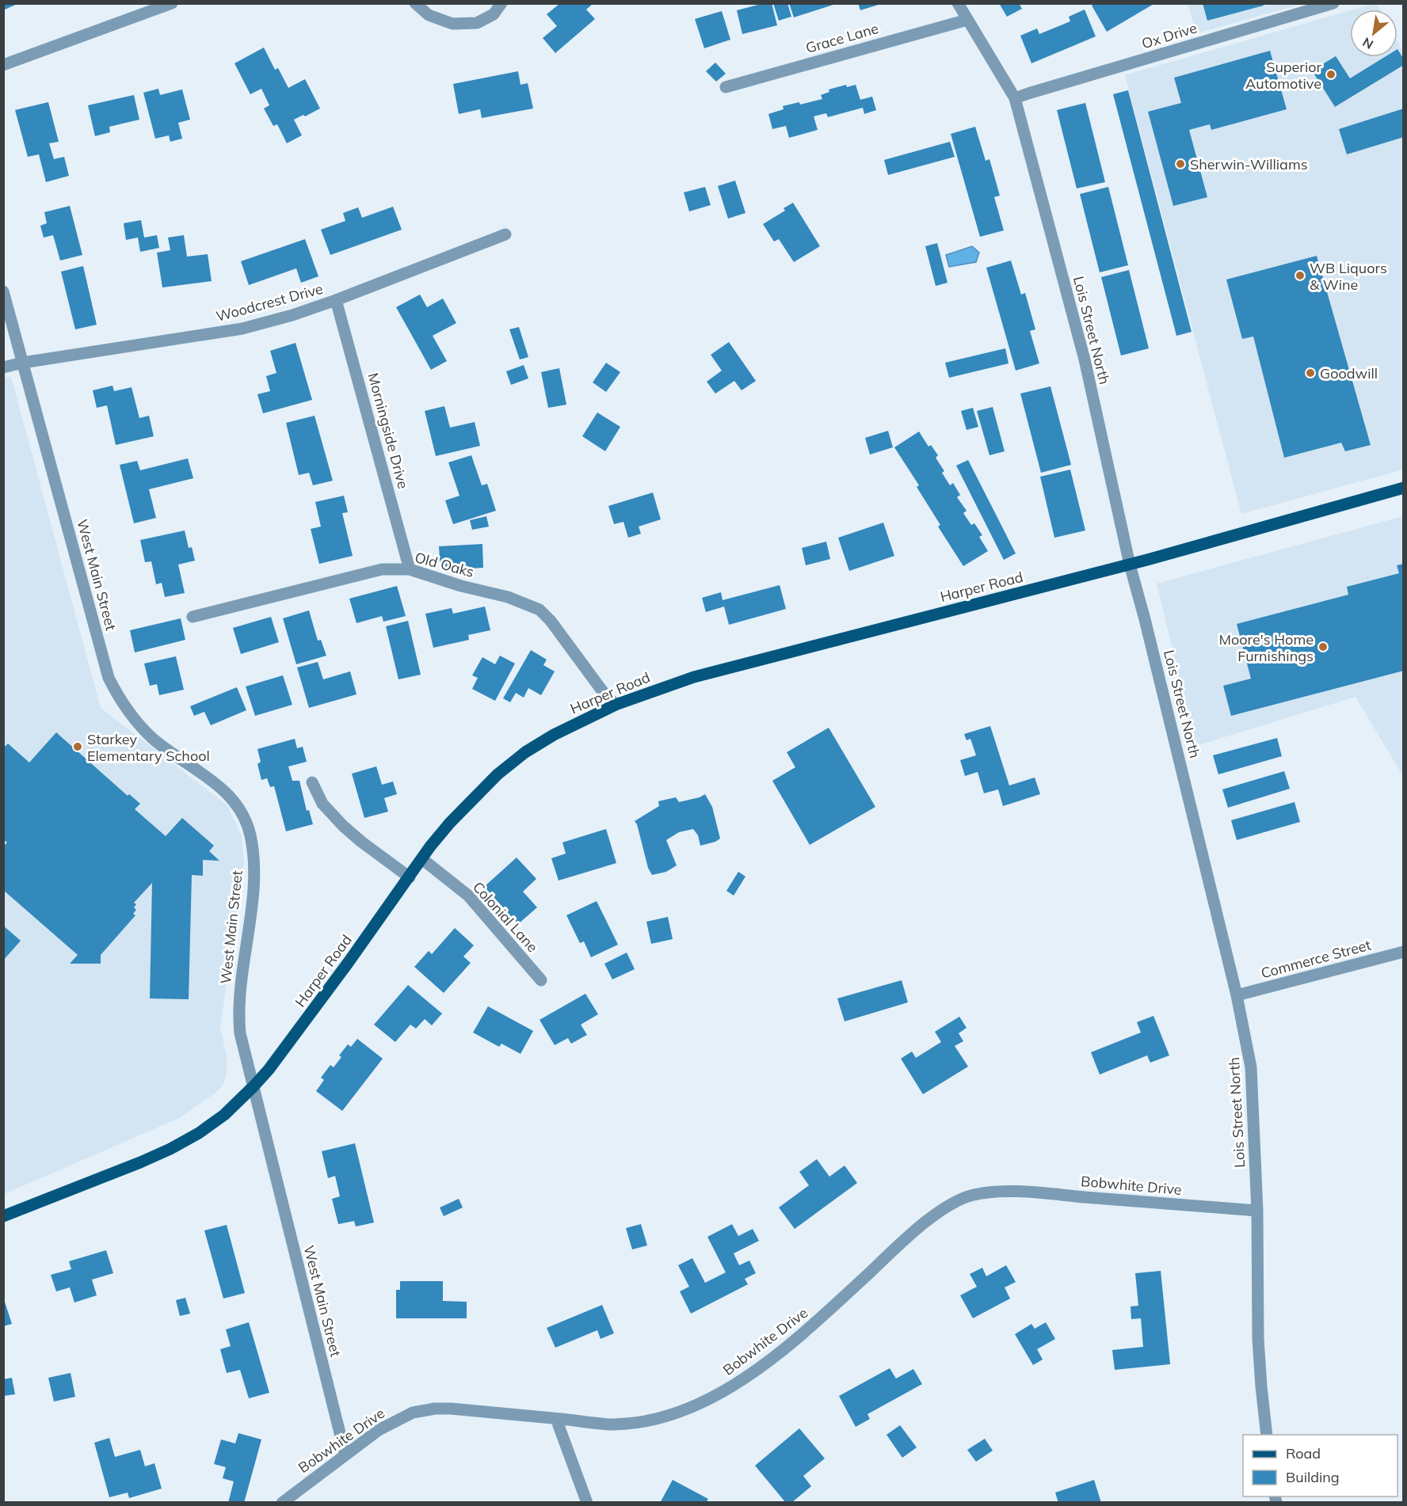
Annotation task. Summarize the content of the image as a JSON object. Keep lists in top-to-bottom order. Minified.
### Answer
{"streets":{"main road":["Harper Road"],"street":["Ox Drive","Grace Lane","Woodcrest Drive","Lois Street North","Morningside Drive","Old Oaks","West Main Street","Colonial Lane","Commerce Street","Bobwhite Drive"]},"crossings":[["Ox Drive","Lois Street North"],["Grace Lane","Lois Street North"],["Woodcrest Drive","Morningside Drive"],["Woodcrest Drive","West Main Street"],["Lois Street North","Harper Road"],["Lois Street North","Commerce Street"],["Lois Street North","Bobwhite Drive"],["Morningside Drive","Old Oaks"],["Old Oaks","Harper Road"],["West Main Street","Harper Road"],["West Main Street","Bobwhite Drive"],["Harper Road","Colonial Lane"]],"places":["Superior Automotive","Sherwin-Williams","WB Liquors & Wine","Goodwill","Moore's Home Furnishings","Starkey Elementary School"],"legend":["Road","Building"],"north":"bottom left"}
